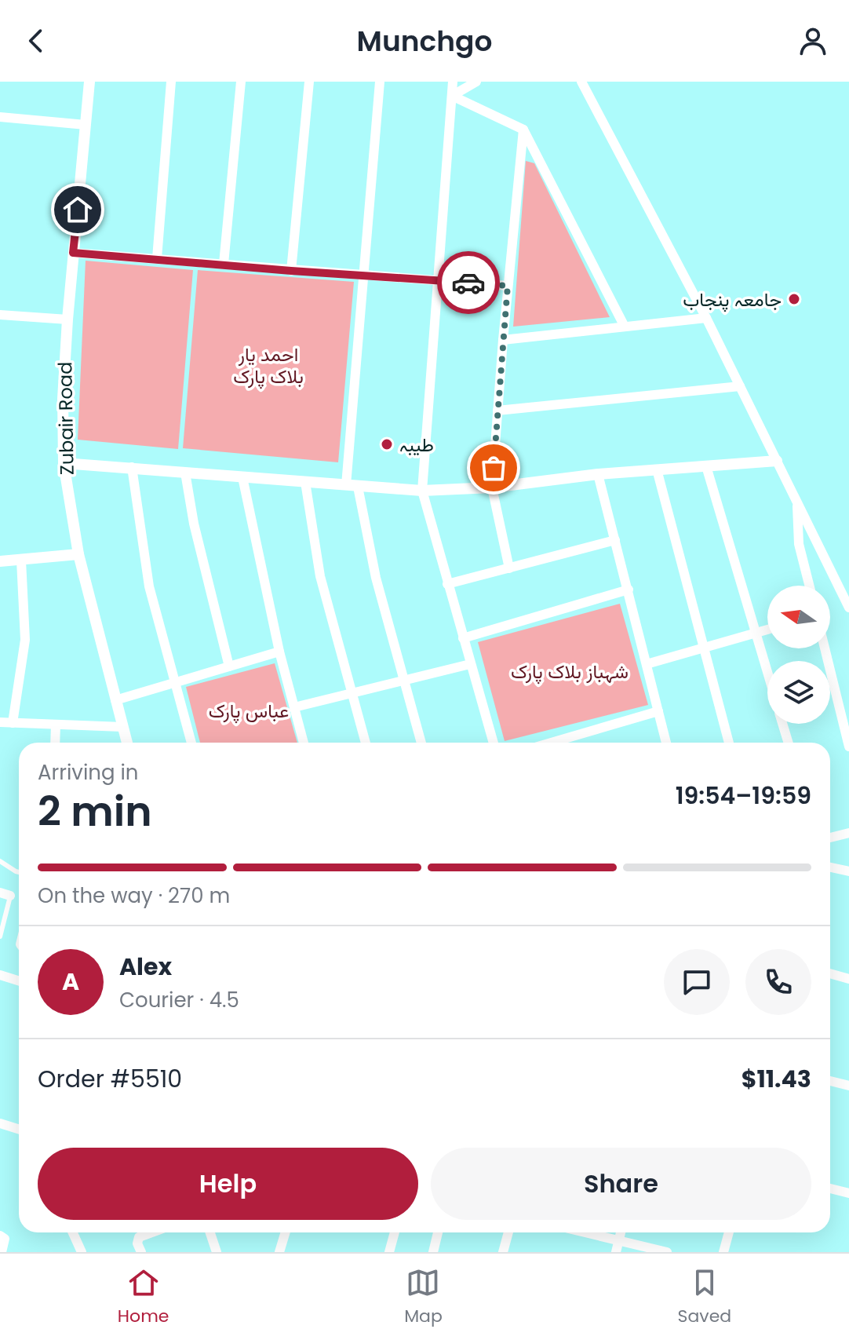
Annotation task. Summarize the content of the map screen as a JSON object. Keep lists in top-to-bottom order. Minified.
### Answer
{"streets":{"street":["Zubair Road"]},"parks":["احمد یار بلاک پارک","شہباز بلاک پارک","عباس پارک"],"places":["جامعہ پنجاب","طیبہ"],"north":"left","page":{"header":"Munchgo","heading":["2 min","Arriving in","19:54–19:59"],"panel":["Alex","Courier · 4.5","Order #5510","$11.43"],"bar":"On the way · 270 m","round":"A","buttons":["Help","Share"],"tabs":["Home","Map","Saved"]}}
